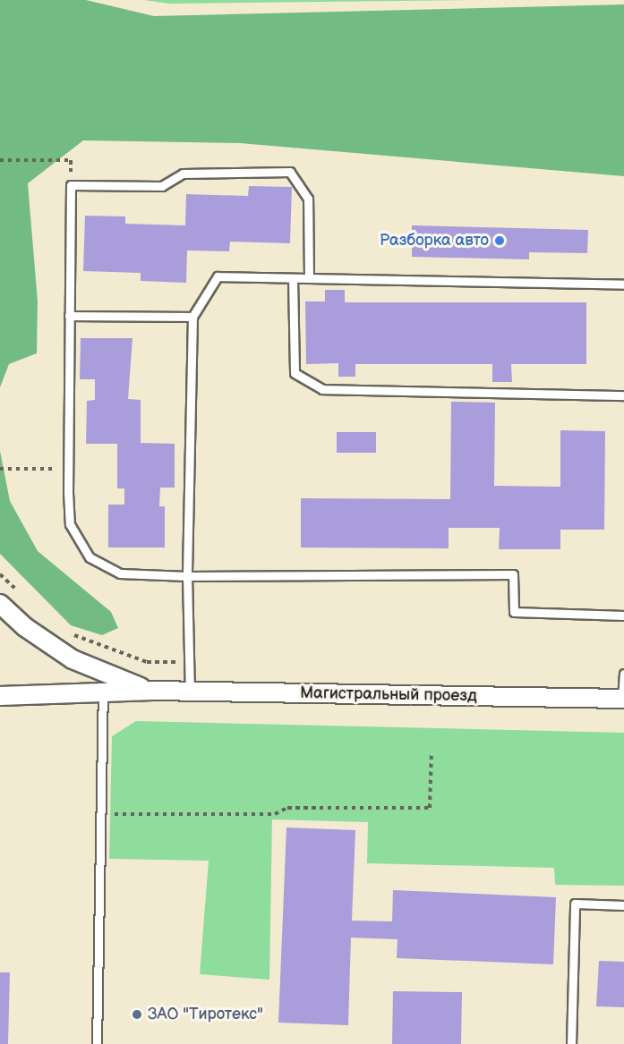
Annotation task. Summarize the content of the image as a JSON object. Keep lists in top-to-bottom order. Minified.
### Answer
{"streets":{"street":["Магистральный проезд"]},"places":["Разборка авто","ЗАО \"Тиротекс\""]}
